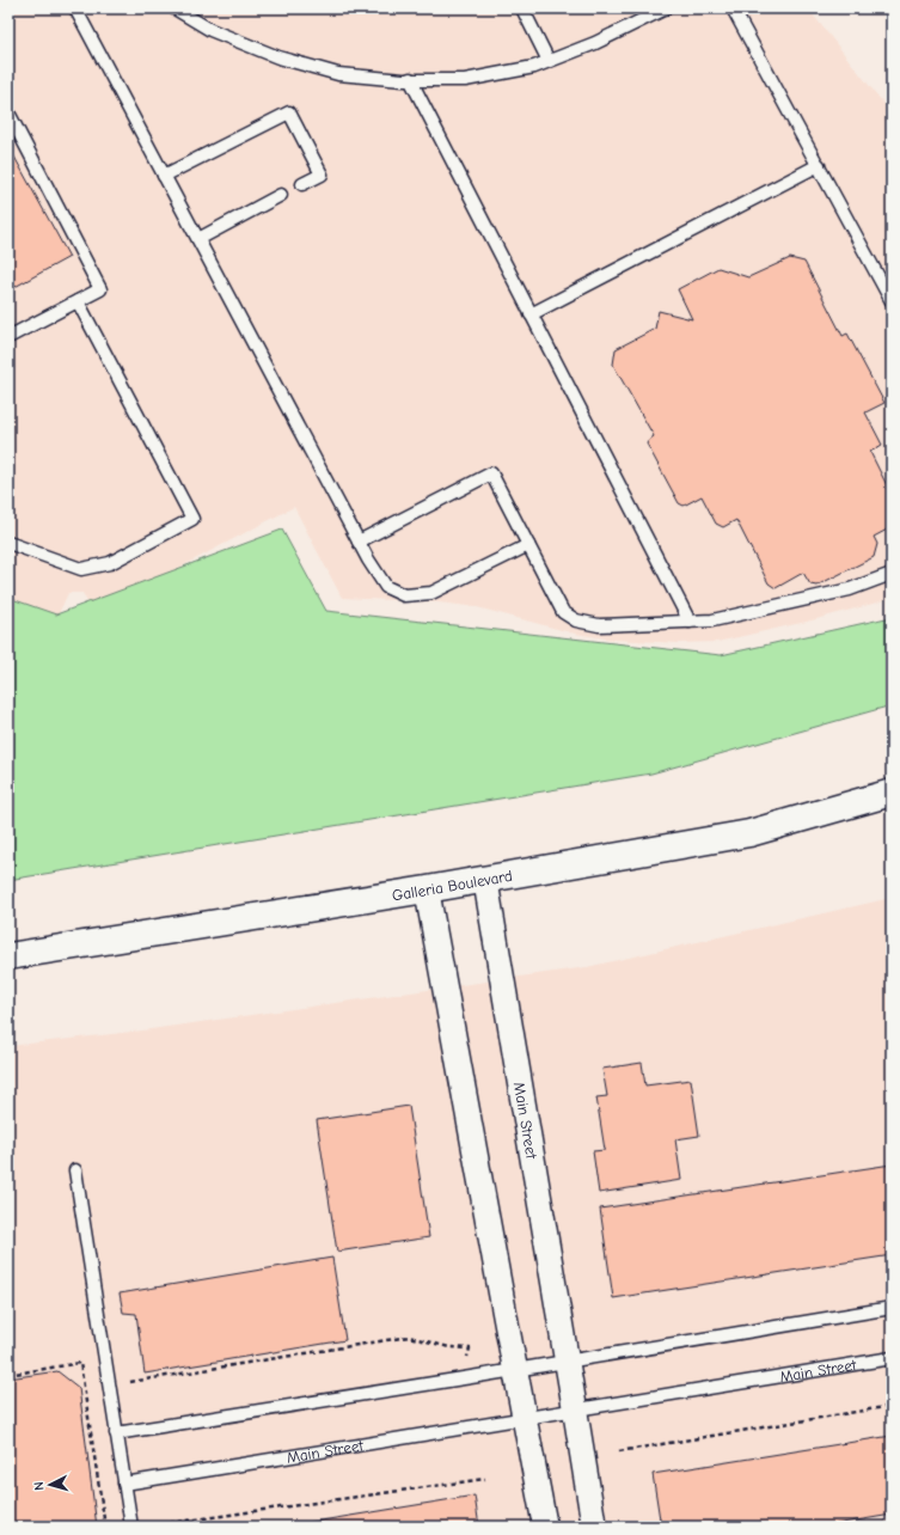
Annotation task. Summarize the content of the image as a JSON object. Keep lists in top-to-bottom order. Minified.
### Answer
{"streets":{"main road":["Galleria Boulevard"],"street":["Main Street"]},"crossings":[["Galleria Boulevard","Main Street"]],"north":"left"}
